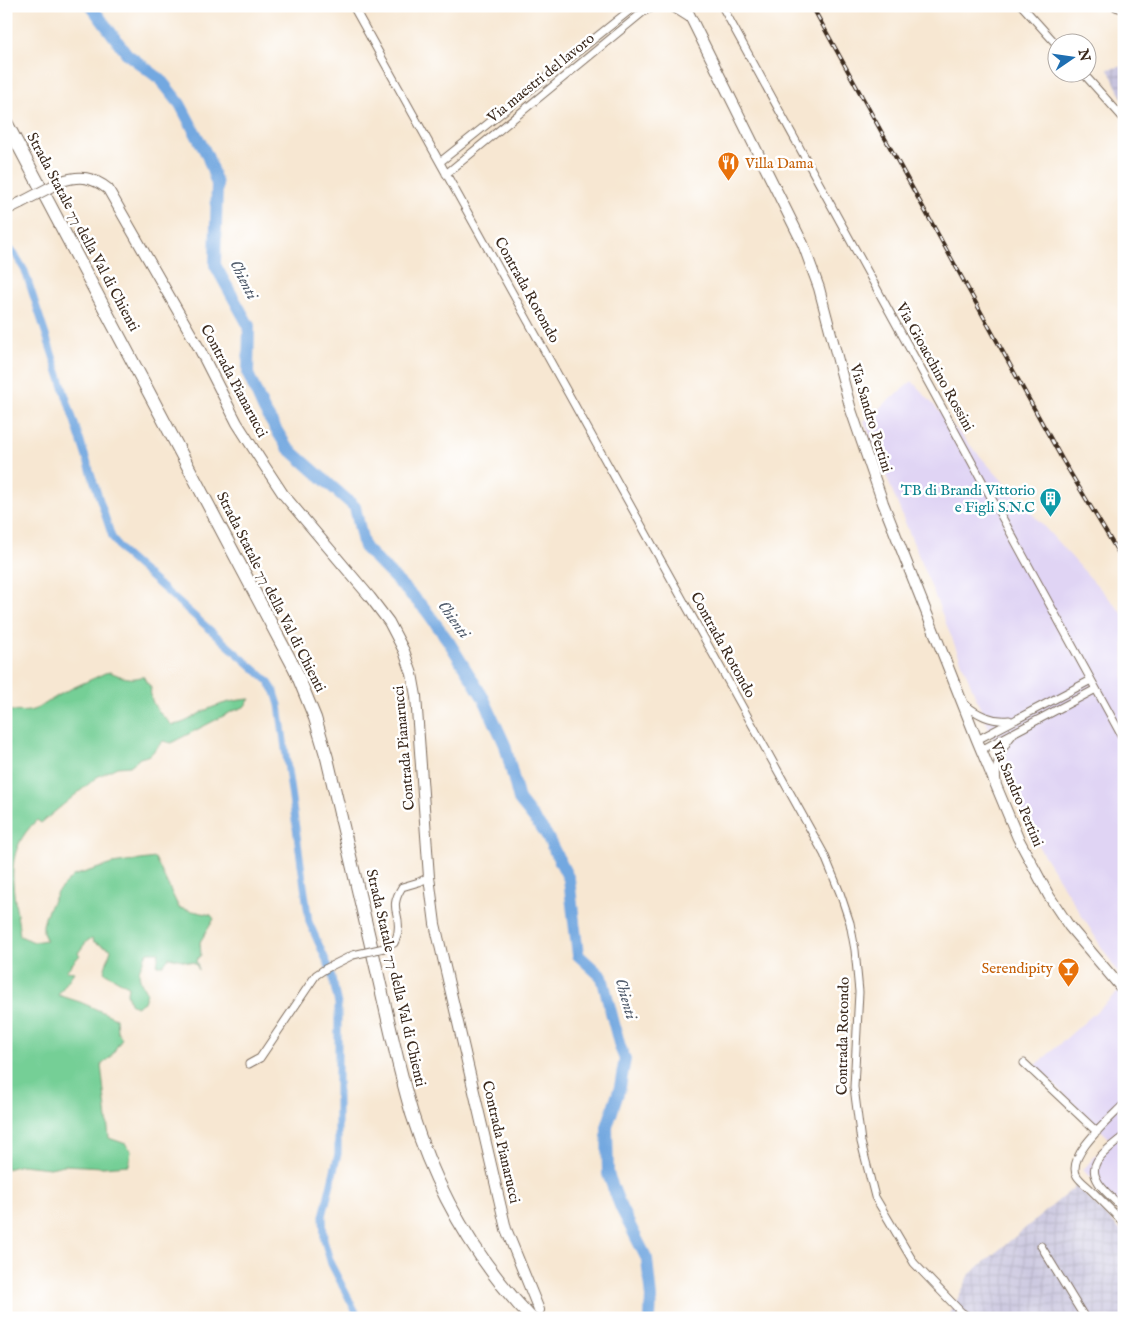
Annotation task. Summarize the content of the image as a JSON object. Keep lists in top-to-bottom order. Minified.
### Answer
{"streets":{"highway":["Strada Statale 77 della Val di Chienti"],"street":["Via maestri del lavoro","Contrada Rotondo","Via Gioacchino Rossini","Contrada Pianarucci","Via Sandro Pertini"]},"crossings":[["Via maestri del lavoro","Contrada Rotondo"],["Strada Statale 77 della Val di Chienti","Contrada Pianarucci"]],"water":["Chienti"],"places":{"restaurant":["Villa Dama"],"building":["TB di Brandi Vittorio e Figli S.N.C"],"bar":["Serendipity"]},"north":"right"}
